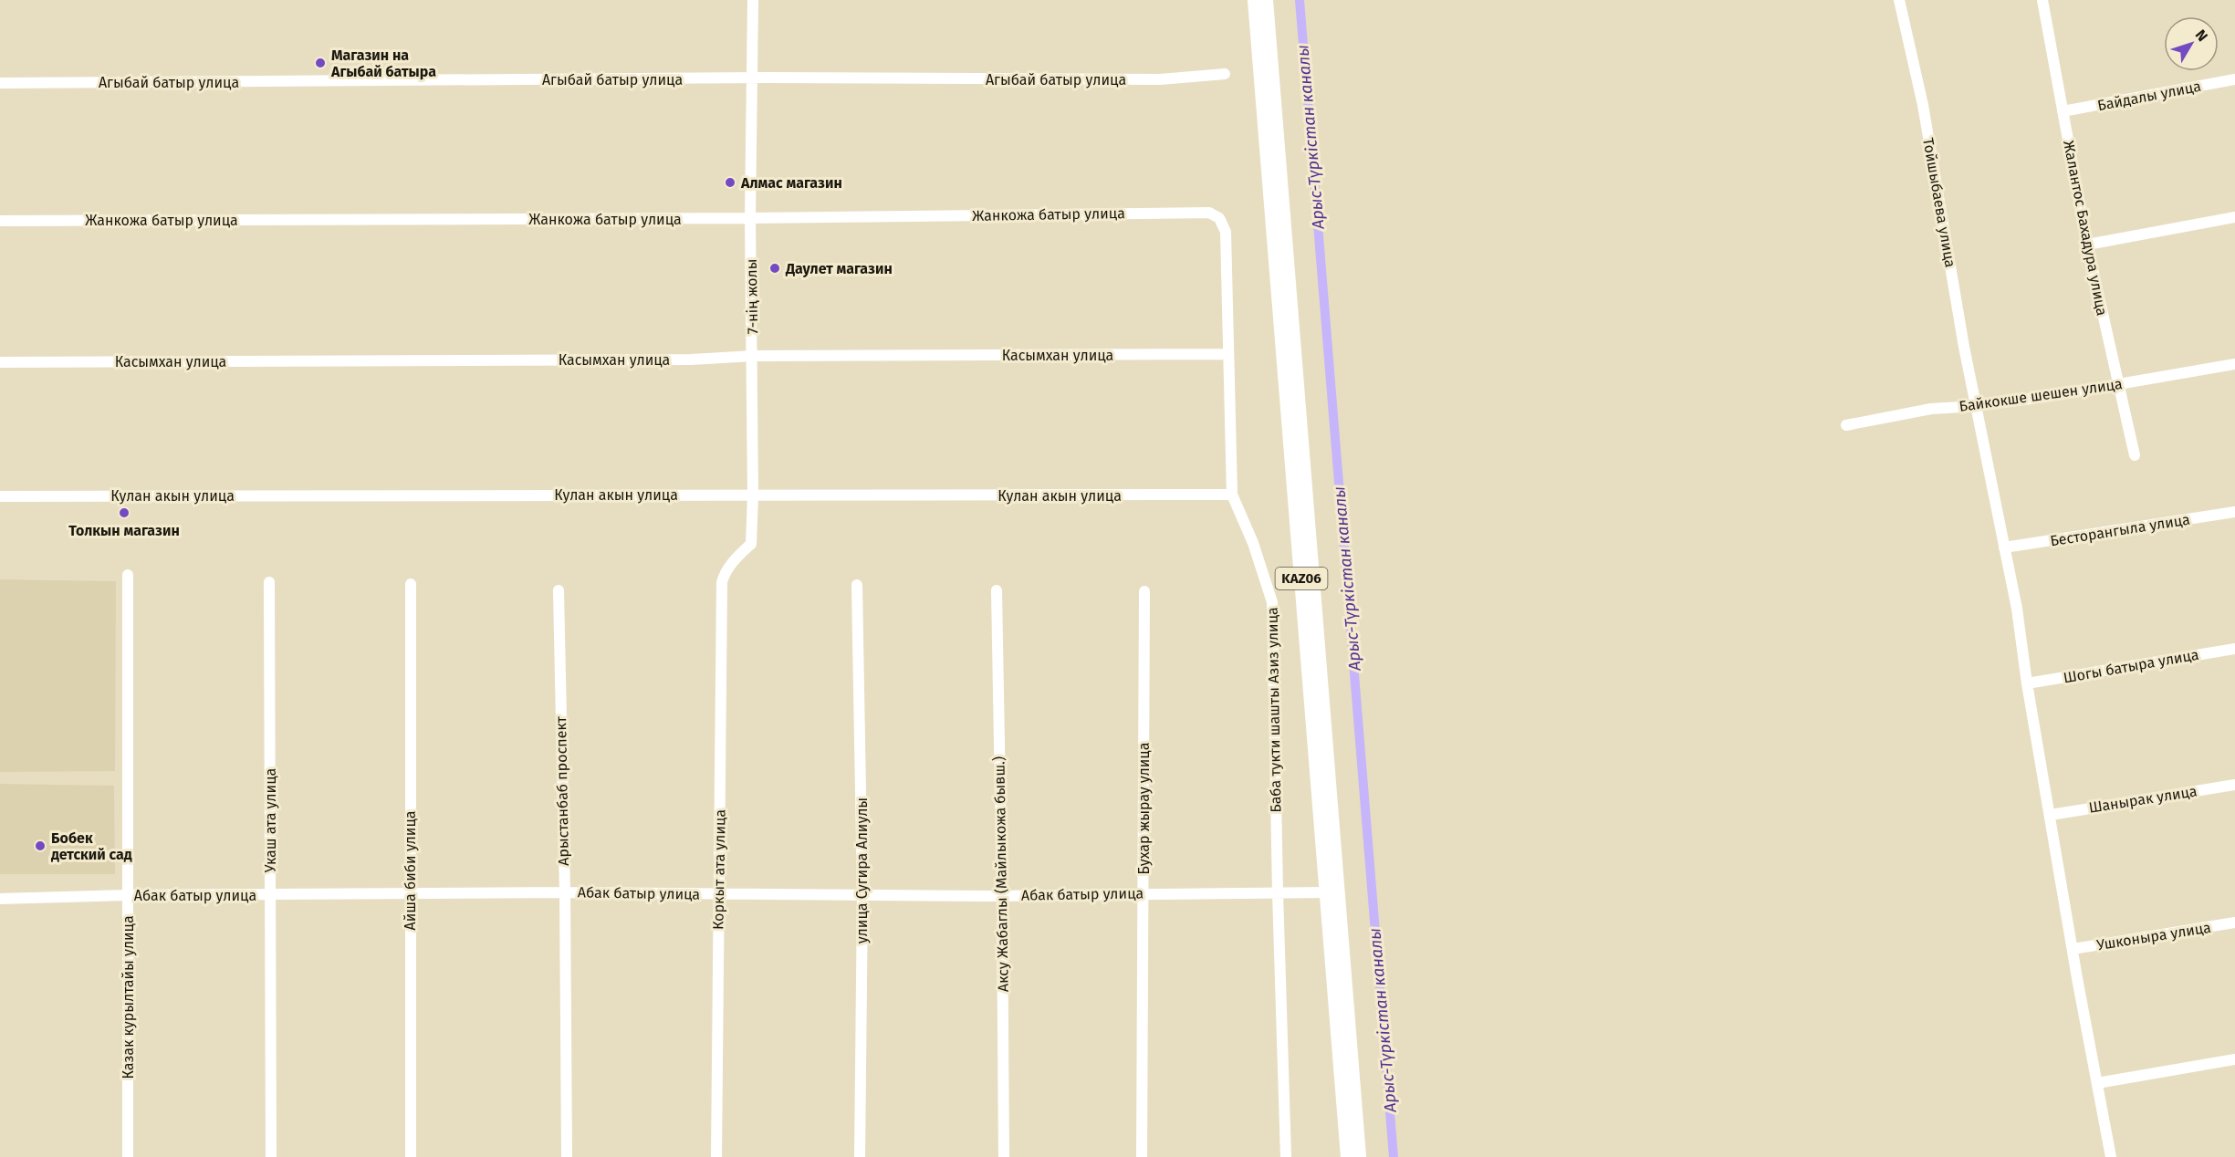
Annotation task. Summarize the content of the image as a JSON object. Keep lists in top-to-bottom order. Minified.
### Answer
{"streets":{"highway":["KАZ06"],"street":["Агыбай батыр улица","Байдалы улица","Тойшыбаева улица","Жанкожа батыр улица","Жалантос Бахадура улица","7-нің жолы","Касымхан улица","Байкокше шешен улица","Кулан акын улица","Бесторангыла улица","Шогы батыра улица","Баба тукти шашты Азиз улица","Арыстанбаб проспект","Шанырак улица","Бухар жырау улица","Укаш ата улица","Коркыт ата улица","Айша биби улица","улица Сугира Алиулы","Аксу Жабаглы (Майлыкожа бывш.)","Абак батыр улица","Ушконыра улица","Казак курылтайы улица"]},"crossings":[["Агыбай батыр улица","7-нің жолы"],["Байдалы улица","Жалантос Бахадура улица"],["Тойшыбаева улица","Байкокше шешен улица"],["Тойшыбаева улица","Бесторангыла улица"],["Тойшыбаева улица","Шогы батыра улица"],["Тойшыбаева улица","Шанырак улица"],["Тойшыбаева улица","Ушконыра улица"],["Жанкожа батыр улица","7-нің жолы"],["Жанкожа батыр улица","Баба тукти шашты Азиз улица"],["Жалантос Бахадура улица","Байкокше шешен улица"],["7-нің жолы","Касымхан улица"],["7-нің жолы","Кулан акын улица"],["7-нің жолы","Коркыт ата улица"],["Касымхан улица","Баба тукти шашты Азиз улица"],["Кулан акын улица","Баба тукти шашты Азиз улица"],["KАZ06","Абак батыр улица"],["Баба тукти шашты Азиз улица","Абак батыр улица"],["Арыстанбаб проспект","Абак батыр улица"],["Бухар жырау улица","Абак батыр улица"],["Укаш ата улица","Абак батыр улица"],["Коркыт ата улица","Абак батыр улица"],["Айша биби улица","Абак батыр улица"],["улица Сугира Алиулы","Абак батыр улица"],["Аксу Жабаглы (Майлыкожа бывш.)","Абак батыр улица"],["Абак батыр улица","Казак курылтайы улица"]],"water":["Арыс-Түркістан каналы"],"places":["Магазин на Агыбай батыра","Алмас магазин","Даулет магазин","Толкын магазин","Бобек детский сад"],"north":"top right"}
